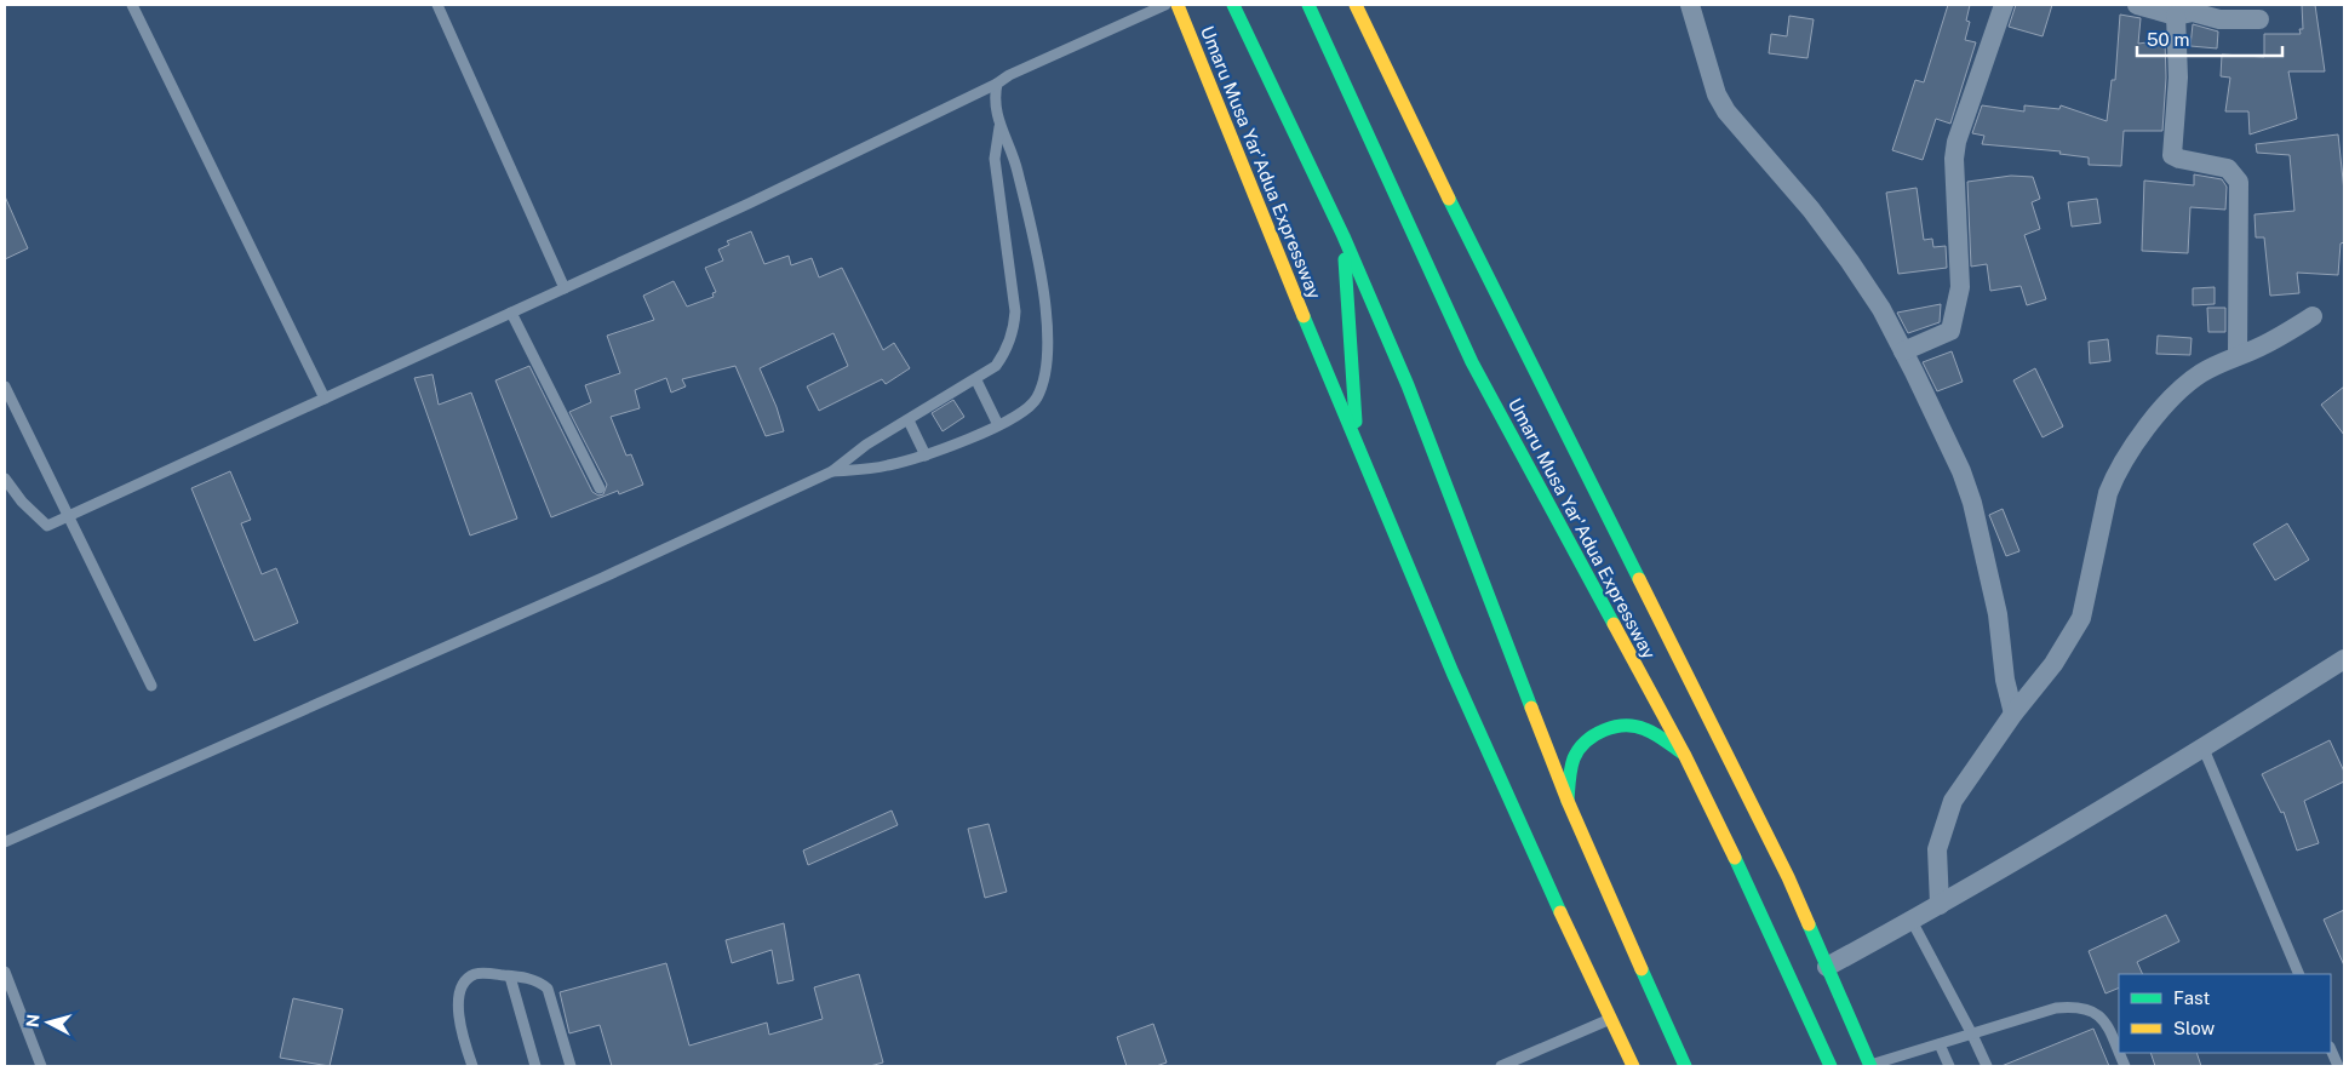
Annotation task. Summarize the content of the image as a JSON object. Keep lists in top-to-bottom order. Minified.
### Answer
{"streets":{"highway":["Umaru Musa Yar'Adua Expressway"]},"legend":["Fast","Slow"],"scale_bar":"50 m","north":"left"}
